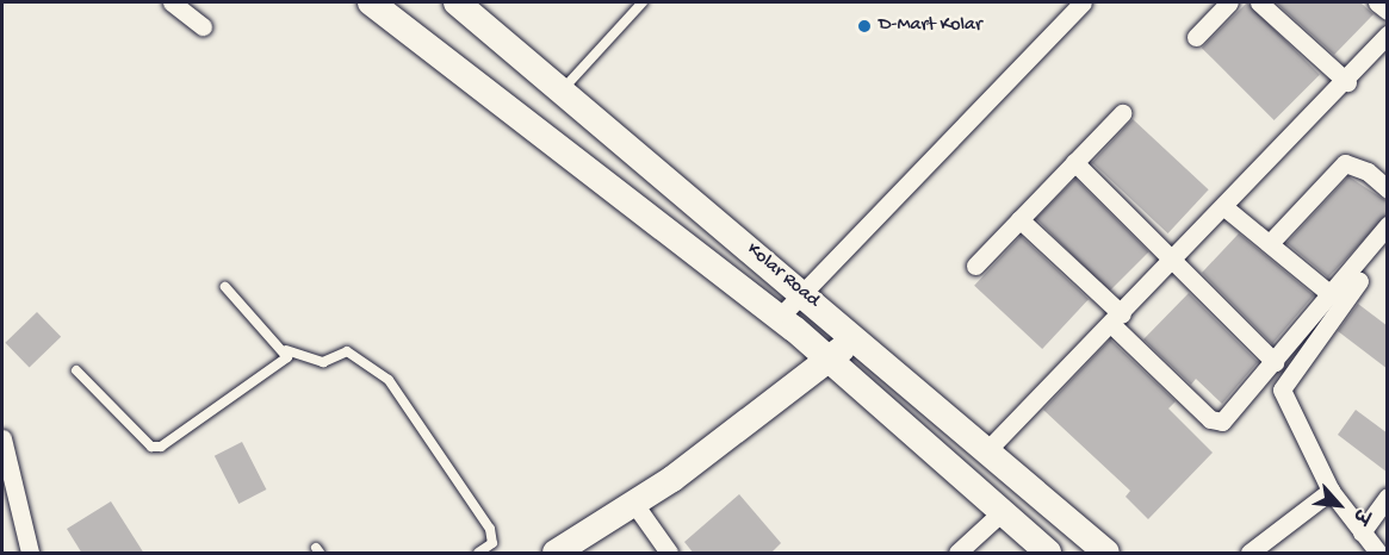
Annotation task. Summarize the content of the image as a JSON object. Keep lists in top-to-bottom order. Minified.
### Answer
{"streets":{"main road":["Kolar Road"]},"places":["D-Mart Kolar"],"north":"bottom right"}
